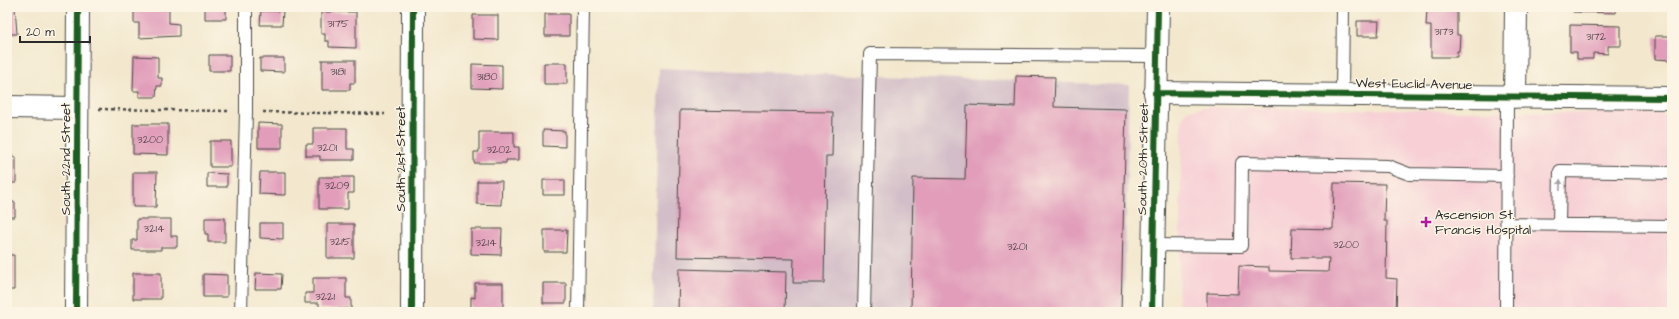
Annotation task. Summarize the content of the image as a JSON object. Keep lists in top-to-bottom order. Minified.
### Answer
{"streets":{"street":["West Euclid Avenue","South 22nd Street","South 21st Street","South 20th Street"]},"crossings":[["West Euclid Avenue","South 20th Street"]],"places":{"health":["Ascension St. Francis Hospital"]},"house_numbers":["3175","3173","3172","3181","3180","3200","3201","3202","3209","3214","3215","3214","3200","3201","3221"],"scale_bar":"20 m"}
